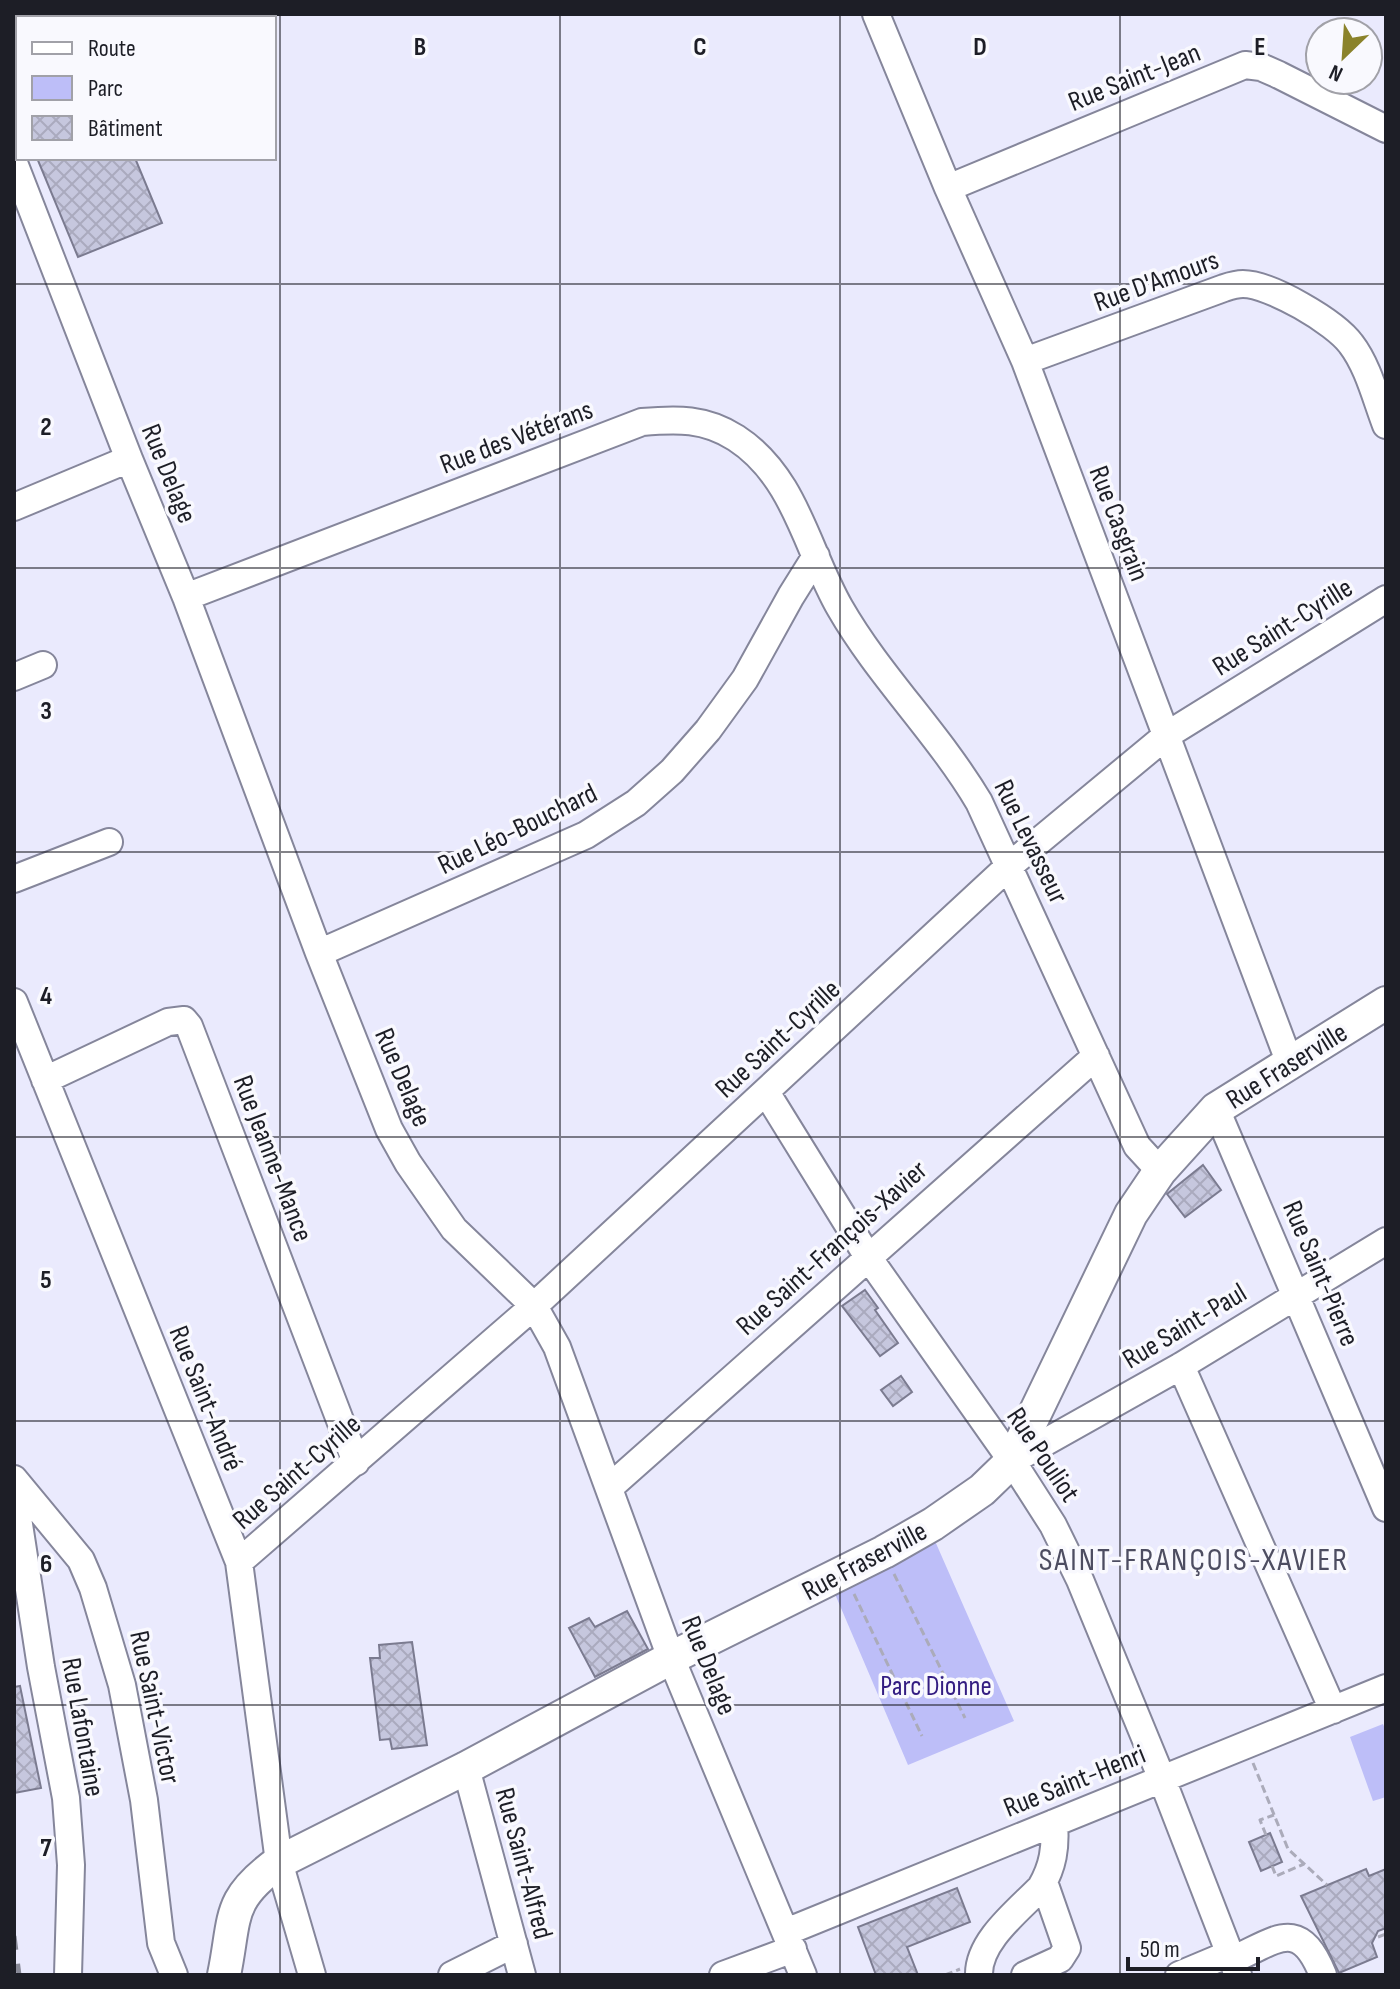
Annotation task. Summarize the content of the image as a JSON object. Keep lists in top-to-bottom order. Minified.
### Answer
{"streets":{"main road":["Rue Fraserville"],"street":["Rue Saint-Jean","Rue D'Amours","Rue des Vétérans","Rue Delage","Rue Casgrain","Rue Saint-Cyrille","Rue Léo-Bouchard","Rue Levasseur","Rue Jeanne-Mance","Rue Saint-François-Xavier","Rue Saint-Pierre","Rue Saint-Paul","Rue Saint-André","Rue Pouliot","Rue Saint-Victor","Rue Lafontaine","Rue Saint-Henri","Rue Saint-Alfred"]},"crossings":[["Rue Saint-Jean","Rue Casgrain"],["Rue D'Amours","Rue Casgrain"],["Rue des Vétérans","Rue Delage"],["Rue des Vétérans","Rue Léo-Bouchard"],["Rue des Vétérans","Rue Levasseur"],["Rue Delage","Rue Saint-Cyrille"],["Rue Delage","Rue Léo-Bouchard"],["Rue Delage","Rue Fraserville"],["Rue Delage","Rue Saint-François-Xavier"],["Rue Delage","Rue Saint-Henri"],["Rue Casgrain","Rue Saint-Cyrille"],["Rue Casgrain","Rue Fraserville"],["Rue Saint-Cyrille","Rue Levasseur"],["Rue Saint-Cyrille","Rue Jeanne-Mance"],["Rue Saint-Cyrille","Rue Saint-André"],["Rue Saint-Cyrille","Rue Pouliot"],["Rue Léo-Bouchard","Rue Levasseur"],["Rue Levasseur","Rue Fraserville"],["Rue Levasseur","Rue Saint-François-Xavier"],["Rue Fraserville","Rue Saint-Pierre"],["Rue Fraserville","Rue Saint-Paul"],["Rue Fraserville","Rue Saint-André"],["Rue Fraserville","Rue Pouliot"],["Rue Fraserville","Rue Saint-Alfred"],["Rue Jeanne-Mance","Rue Saint-André"],["Rue Saint-François-Xavier","Rue Pouliot"],["Rue Saint-Pierre","Rue Saint-Paul"],["Rue Saint-Paul","Rue Pouliot"],["Rue Pouliot","Rue Saint-Henri"]],"districts":["SAINT-FRANÇOIS-XAVIER"],"parks":["Parc Dionne"],"legend":["Route","Parc","Bâtiment"],"scale_bar":"50 m","north":"bottom left","grid":{"columns":["B","C","D","E"],"rows":["2","3","4","5","6","7"]}}
